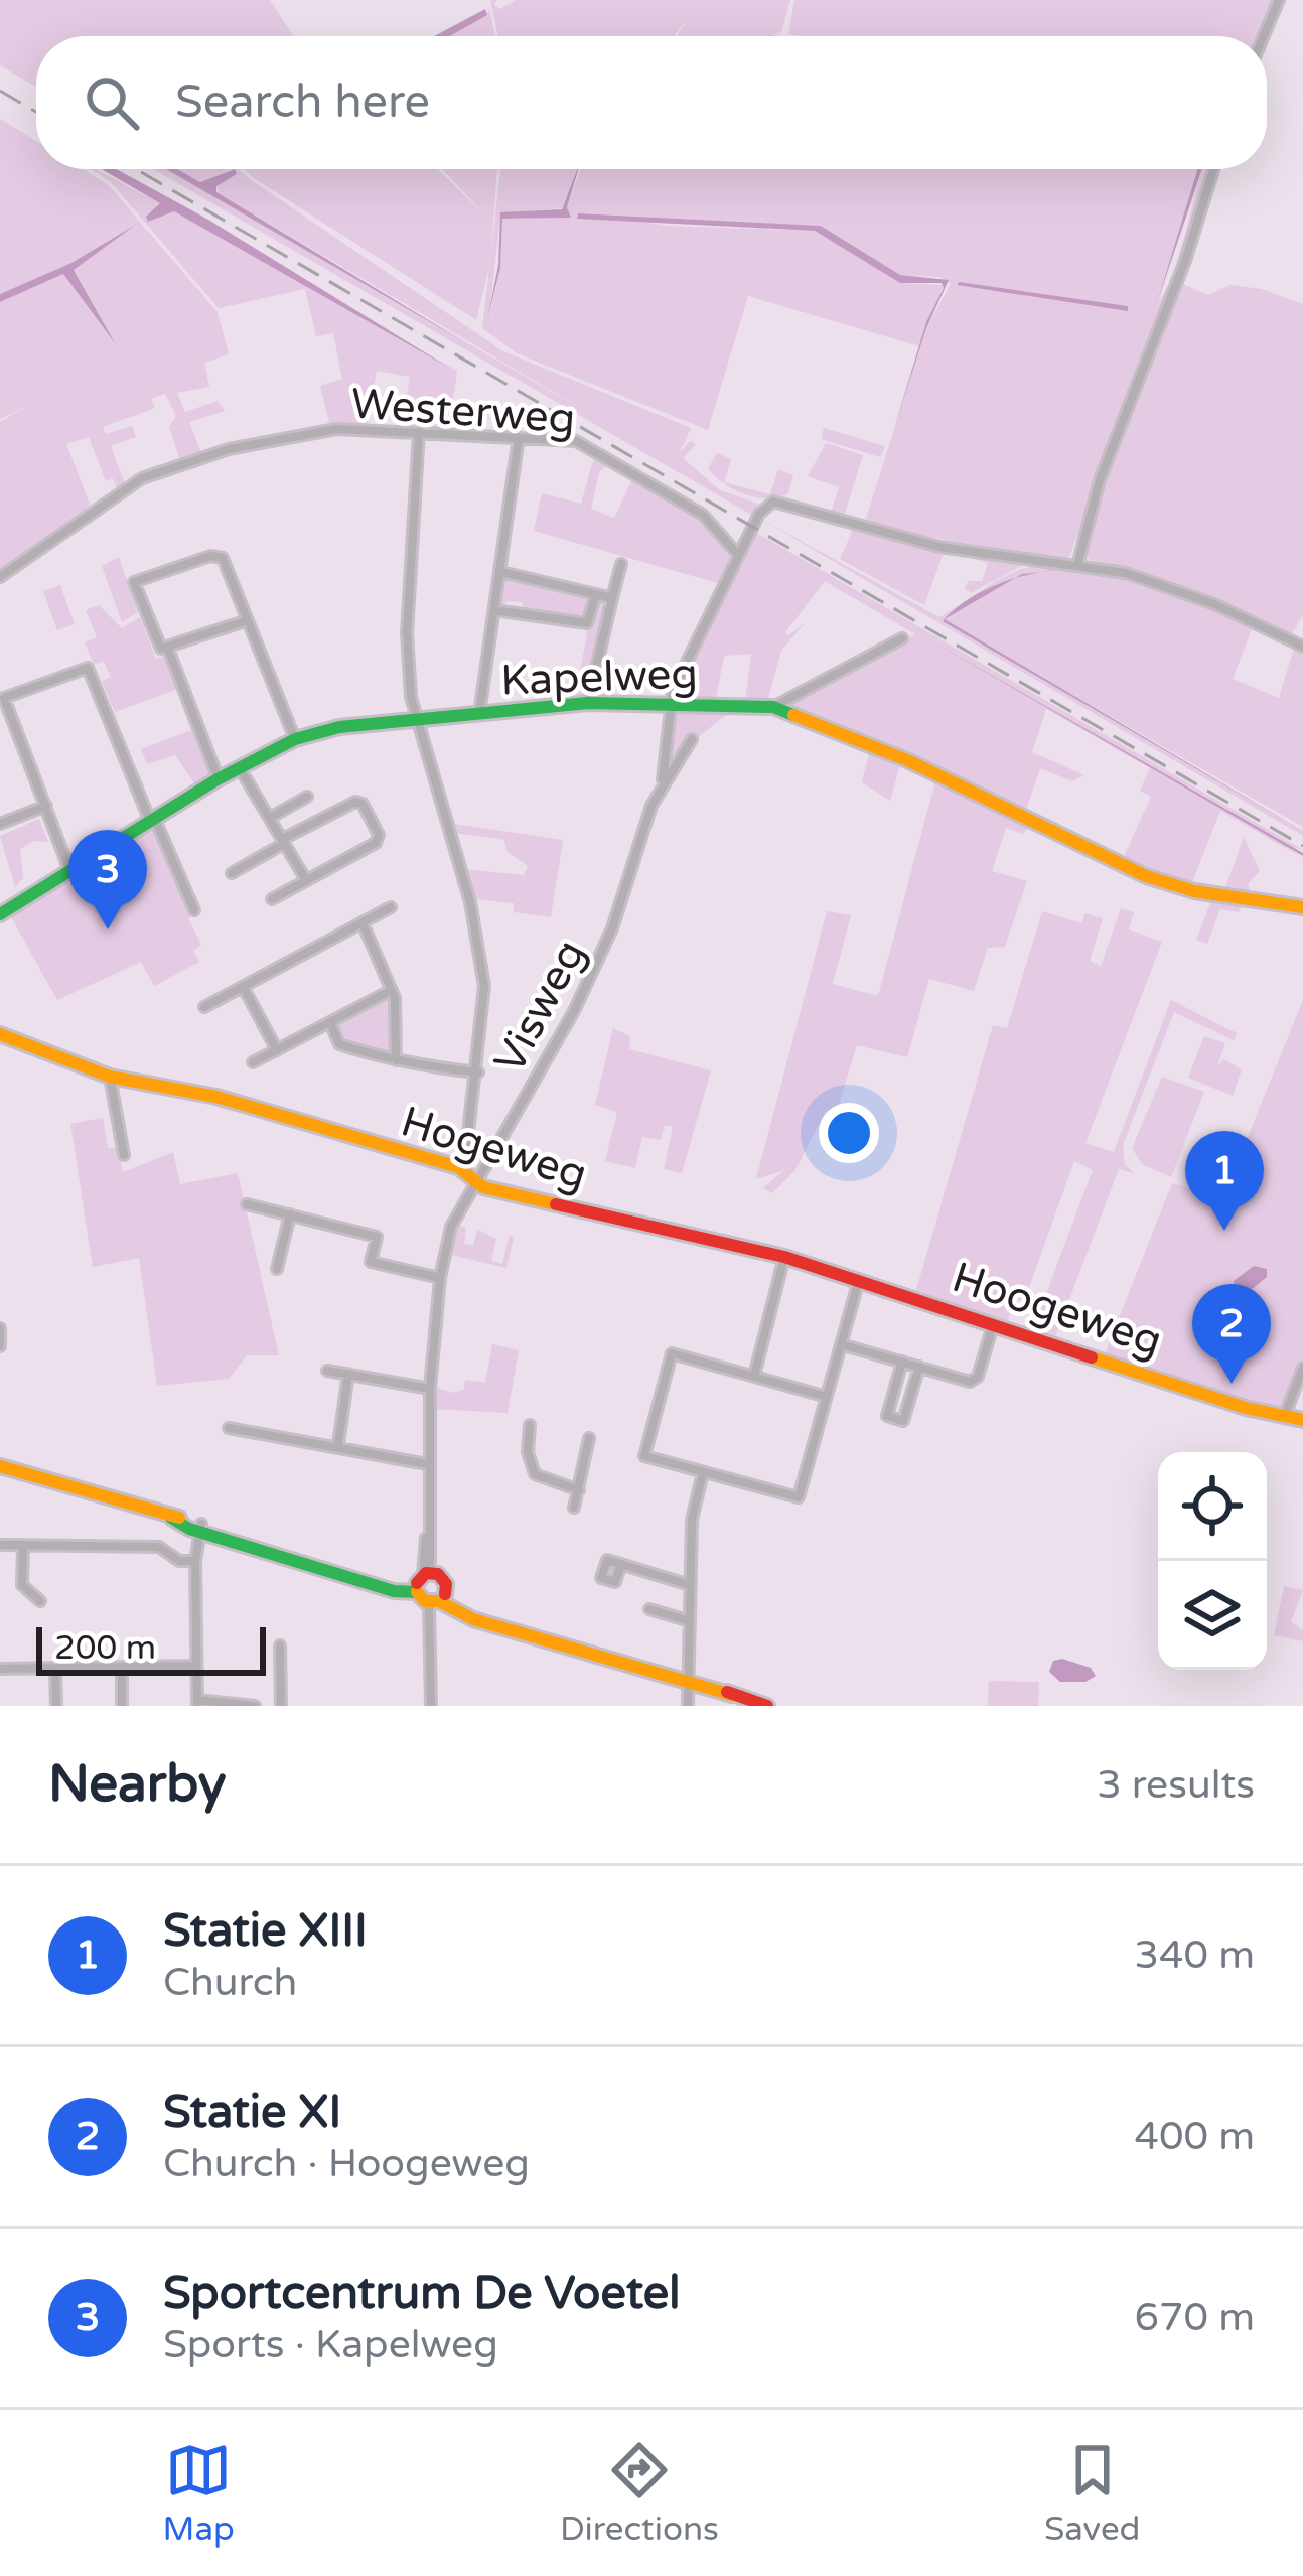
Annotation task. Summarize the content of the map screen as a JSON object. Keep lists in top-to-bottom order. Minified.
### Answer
{"streets":{"street":["Westerweg","Kapelweg","Visweg","Hogeweg","Hoogeweg"]},"crossings":[["Westerweg","Visweg"],["Kapelweg","Visweg"],["Visweg","Hogeweg"],["Hogeweg","Hoogeweg"]],"scale_bar":"200 m","page":{"search":"Search here","pins":["3","1","2"],"scale":"200 m","heading":["Nearby","3 results"],"list":[{"mark":"1","name":"Statie XIII","note":"Church","value":"340 m"},{"mark":"2","name":"Statie XI","note":"Church · Hoogeweg","value":"400 m"},{"mark":"3","name":"Sportcentrum De Voetel","note":"Sports · Kapelweg","value":"670 m"}],"nav":["Map","Directions","Saved"]}}
